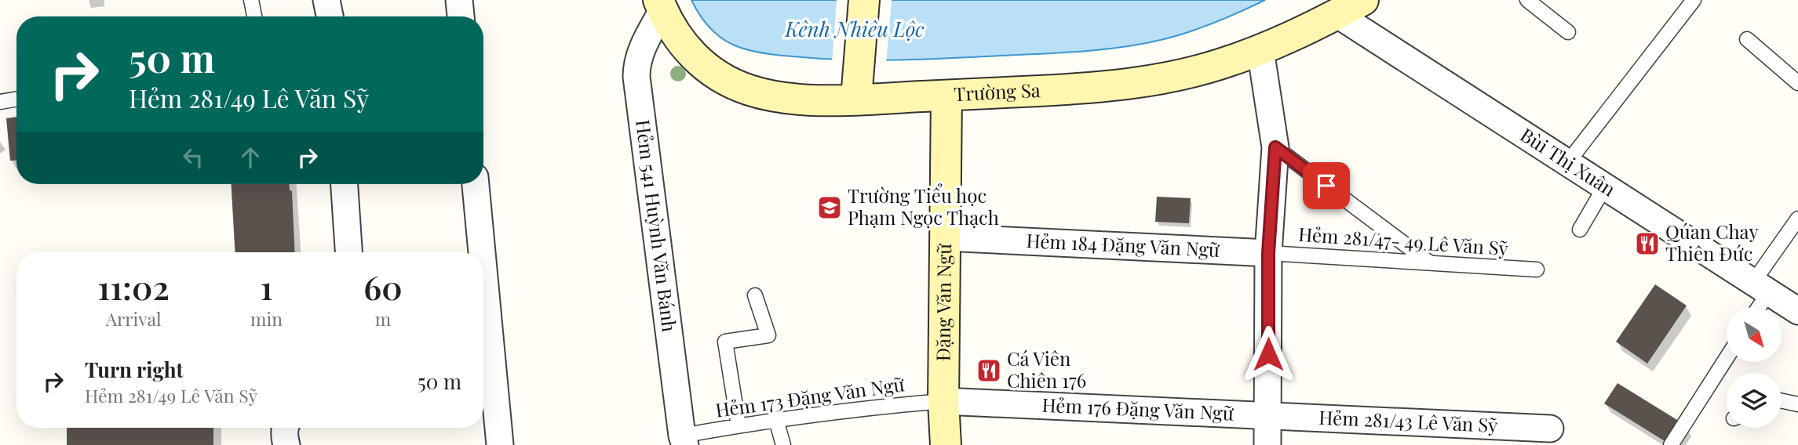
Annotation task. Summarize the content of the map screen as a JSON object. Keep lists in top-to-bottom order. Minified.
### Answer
{"streets":{"street":["Trường Sa","Bùi Thị Xuân","Hẻm 541 Huỳnh Văn Bánh","Hẻm 184 Đặng Văn Ngữ","Đặng Văn Ngữ","Hẻm 176 Đặng Văn Ngữ","Hẻm 281/43 Lê Văn Sỹ"],"lane":["Hẻm 281/47- 49 Lê Văn Sỹ","Hẻm 173 Đặng Văn Ngữ"]},"crossings":[["Trường Sa","Bùi Thị Xuân"],["Trường Sa","Hẻm 541 Huỳnh Văn Bánh"],["Trường Sa","Đặng Văn Ngữ"],["Hẻm 541 Huỳnh Văn Bánh","Hẻm 173 Đặng Văn Ngữ"],["Hẻm 281/47- 49 Lê Văn Sỹ","Hẻm 184 Đặng Văn Ngữ"],["Hẻm 184 Đặng Văn Ngữ","Đặng Văn Ngữ"],["Đặng Văn Ngữ","Hẻm 173 Đặng Văn Ngữ"],["Đặng Văn Ngữ","Hẻm 176 Đặng Văn Ngữ"],["Hẻm 173 Đặng Văn Ngữ","Hẻm 176 Đặng Văn Ngữ"],["Hẻm 176 Đặng Văn Ngữ","Hẻm 281/43 Lê Văn Sỹ"]],"water":["Kênh Nhiêu Lộc"],"places":{"school or university":["Trường Tiểu học Phạm Ngọc Thạch"],"restaurant":["Qúan Chay Thiên Đức","Cá Viên Chiên 176"]},"north":"bottom right","page":{"turn":["50 m","Hẻm 281/49 Lê Văn Sỹ"],"eta":["11:02","Arrival","1","min","60","m"],"list":[{"name":"Turn right","note":"Hẻm 281/49 Lê Văn Sỹ","value":"50 m"}]}}
